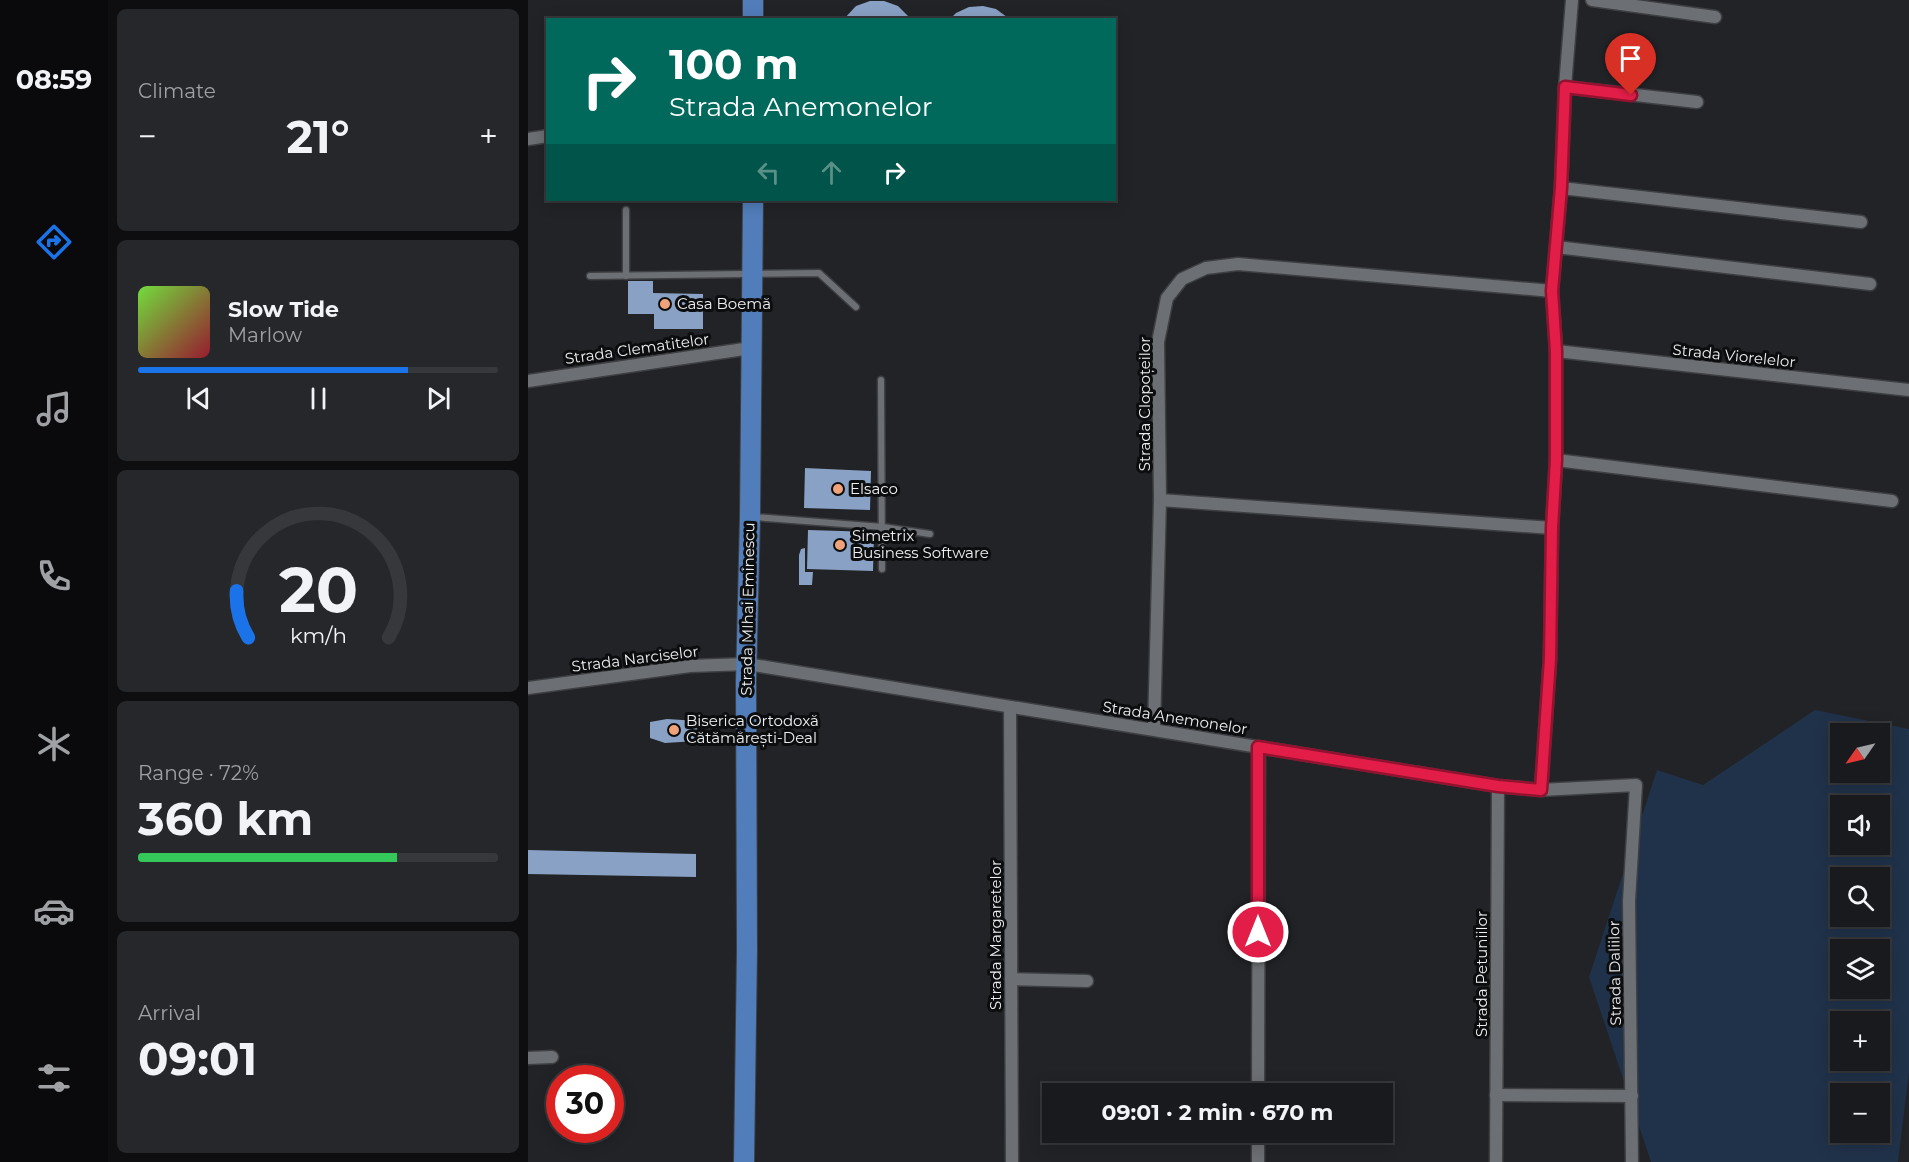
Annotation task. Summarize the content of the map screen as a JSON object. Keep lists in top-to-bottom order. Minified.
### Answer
{"streets":{"main road":["Strada MIhai Eminescu"],"street":["Strada Clematitelor","Strada Viorelelor","Strada Clopoțeilor","Strada Narciselor","Strada Anemonelor","Strada Margaretelor","Strada Daliilor","Strada Petuniilor"]},"crossings":[["Strada Clematitelor","Strada MIhai Eminescu"],["Strada Clopoțeilor","Strada Anemonelor"],["Strada MIhai Eminescu","Strada Narciselor"],["Strada MIhai Eminescu","Strada Anemonelor"],["Strada Narciselor","Strada Anemonelor"],["Strada Anemonelor","Strada Margaretelor"],["Strada Anemonelor","Strada Daliilor"],["Strada Anemonelor","Strada Petuniilor"]],"places":["Casa Boemă","Elsaco","Simetrix Business Software","Biserica Ortodoxă Cătămărești-Deal"],"north":"bottom left","page":{"tabs":"08:59","tile":["Climate",["Range · 72%","360 km"],["Arrival","09:01"]],"turn":["100 m","Strada Anemonelor"],"heat":["−","21°","+"],"song":["Slow Tide","Marlow"],"map_buttons":["+","−"],"limit":"30","trip":"09:01 · 2 min · 670 m","gauge":["20","km/h"]}}
